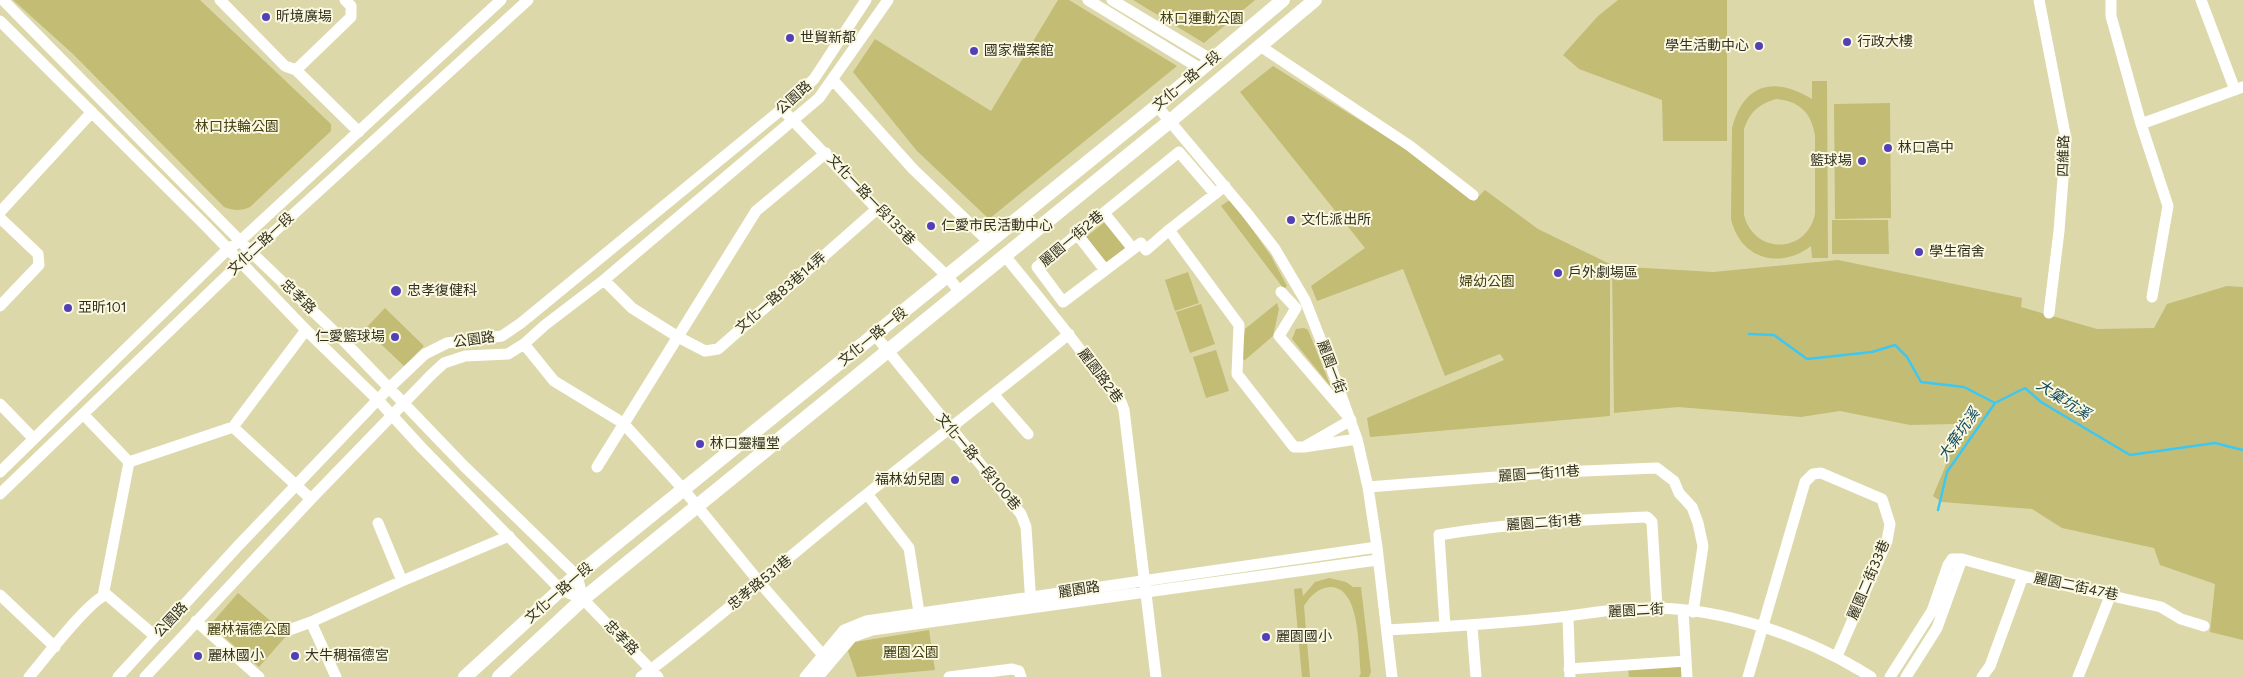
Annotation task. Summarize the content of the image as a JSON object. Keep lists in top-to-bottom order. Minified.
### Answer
{"streets":{"main road":["文化一路一段"],"street":["公園路","四維路","文化一路一段135巷","麗園一街2巷","文化二路一段","文化一路83巷14弄","忠孝路","麗園一街","麗園路2巷","文化一路一段100巷","麗園一街11巷","麗園二街1巷","麗園二街33巷","忠孝路531巷","麗園二街47巷","麗園路","麗園二街"]},"crossings":[["文化一路一段","文化一路一段135巷"],["文化一路一段","忠孝路"],["文化一路一段","麗園一街"],["文化一路一段","麗園路2巷"],["文化一路一段","文化一路一段100巷"],["公園路","文化一路一段135巷"],["公園路","文化一路83巷14弄"],["公園路","忠孝路"],["文化一路一段135巷","文化一路83巷14弄"],["麗園一街2巷","麗園一街"],["文化二路一段","忠孝路"],["忠孝路","忠孝路531巷"],["麗園一街","麗園一街11巷"],["麗園一街","麗園路"],["麗園一街","麗園二街"],["麗園路2巷","忠孝路531巷"],["麗園路2巷","麗園路"],["文化一路一段100巷","忠孝路531巷"],["文化一路一段100巷","麗園路"],["麗園一街11巷","麗園二街"],["麗園二街1巷","麗園二街"],["麗園二街33巷","麗園二街"]],"water":["大窠坑溪","大棄坑溪"],"parks":["林口運動公園","林口扶輪公園","婦幼公園","麗林福德公園","麗園公園"],"places":["昕境廣場","世貿新都","行政大樓","學生活動中心","國家檔案館","林口高中","籃球場","文化派出所","仁愛市民活動中心","學生宿舍","戶外劇場區","忠孝復健科","亞昕101","仁愛籃球場","林口靈糧堂","福林幼兒園","麗園國小","麗林國小","大牛稠福德宮"]}
